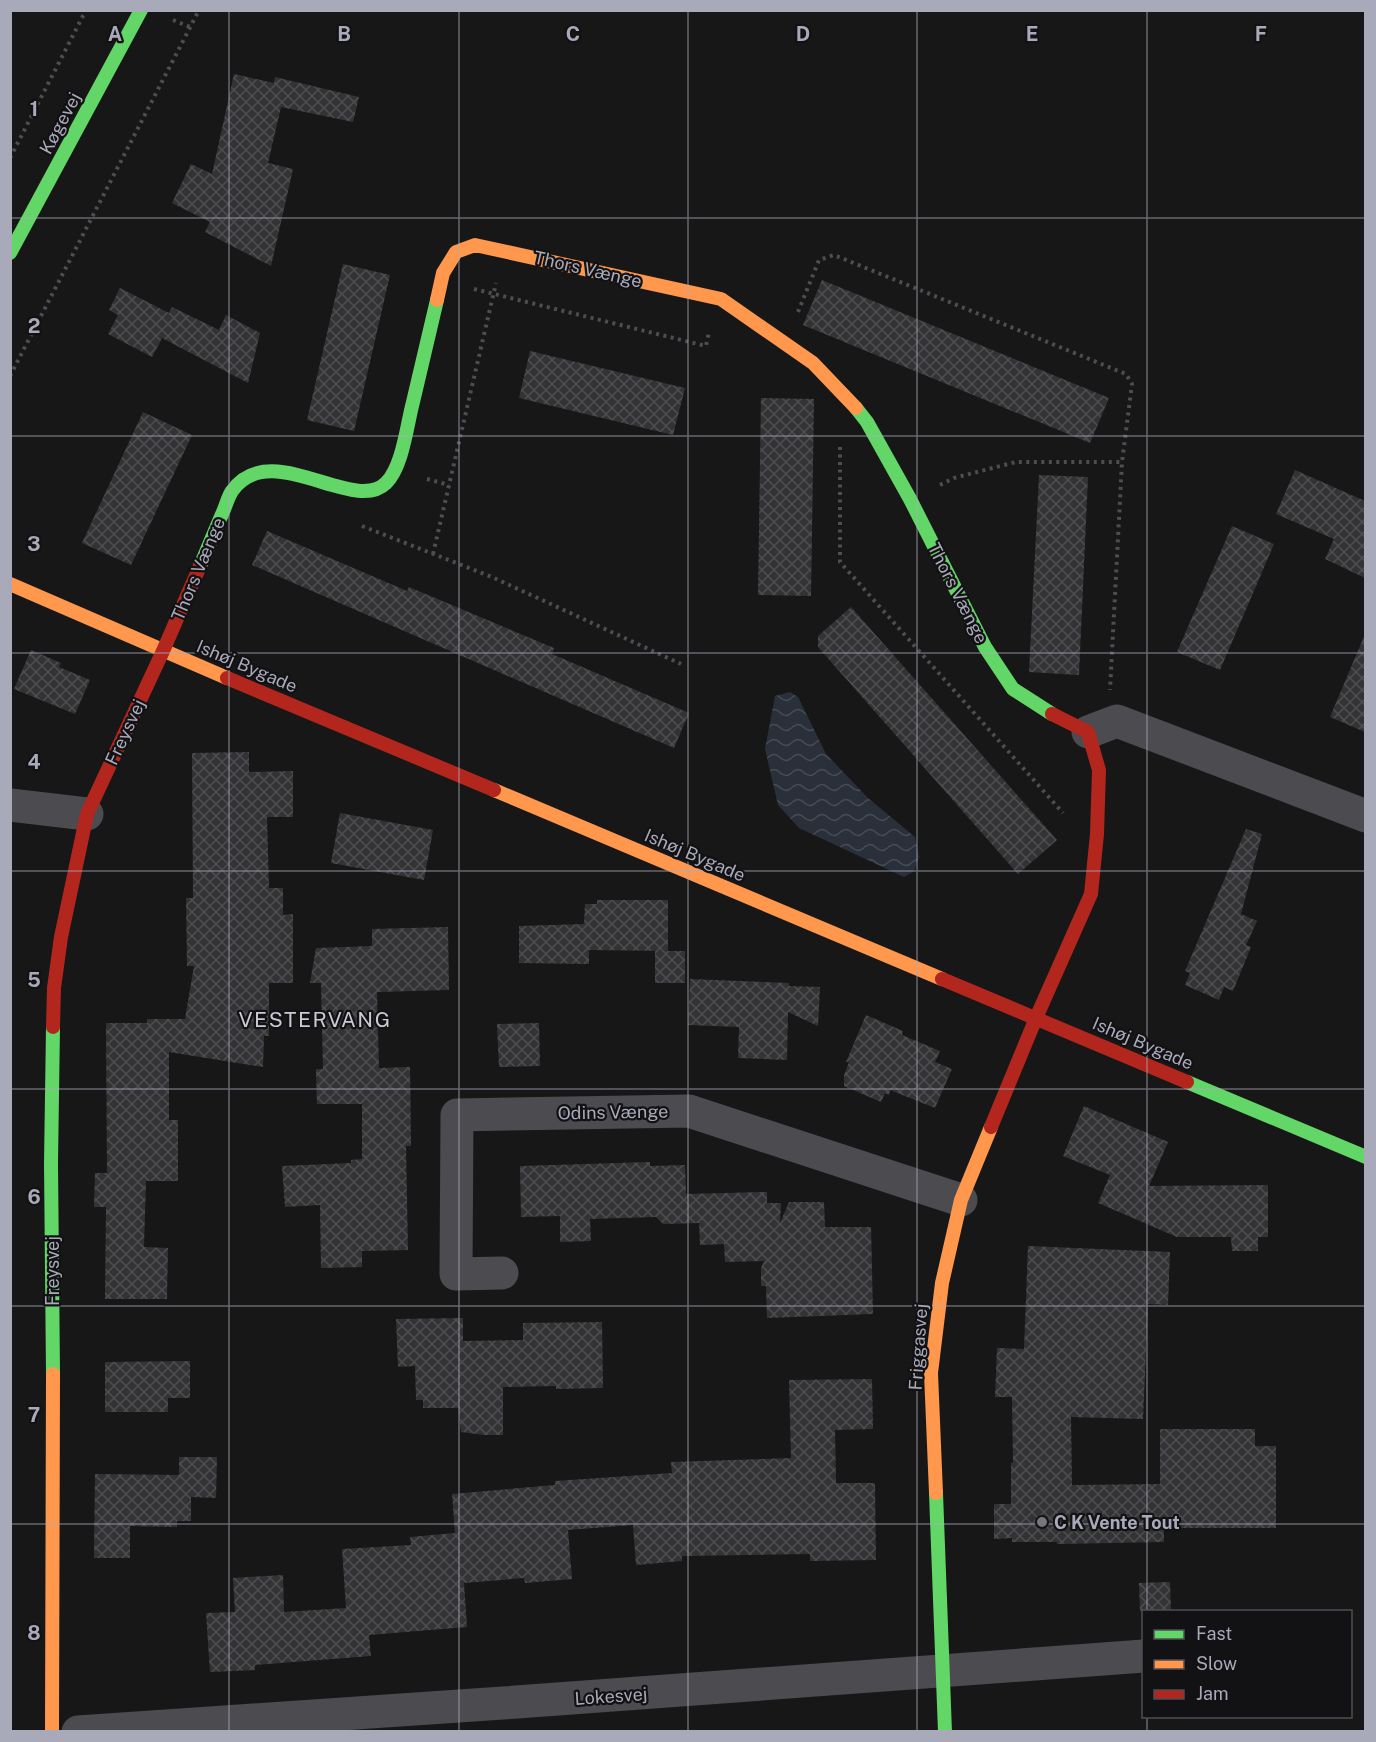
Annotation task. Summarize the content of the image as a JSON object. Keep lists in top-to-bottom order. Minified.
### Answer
{"streets":{"street":["Køgevej","Thors Vænge","Ishøj Bygade","Freysvej","Odins Vænge","Friggasvej","Lokesvej"]},"crossings":[["Thors Vænge","Ishøj Bygade"],["Thors Vænge","Freysvej"],["Ishøj Bygade","Freysvej"],["Ishøj Bygade","Friggasvej"],["Odins Vænge","Friggasvej"],["Friggasvej","Lokesvej"]],"districts":["VESTERVANG"],"places":["C K Vente Tout"],"legend":["Fast","Slow","Jam"],"grid":{"columns":["A","B","C","D","E","F"],"rows":["1","2","3","4","5","6","7","8"]}}
